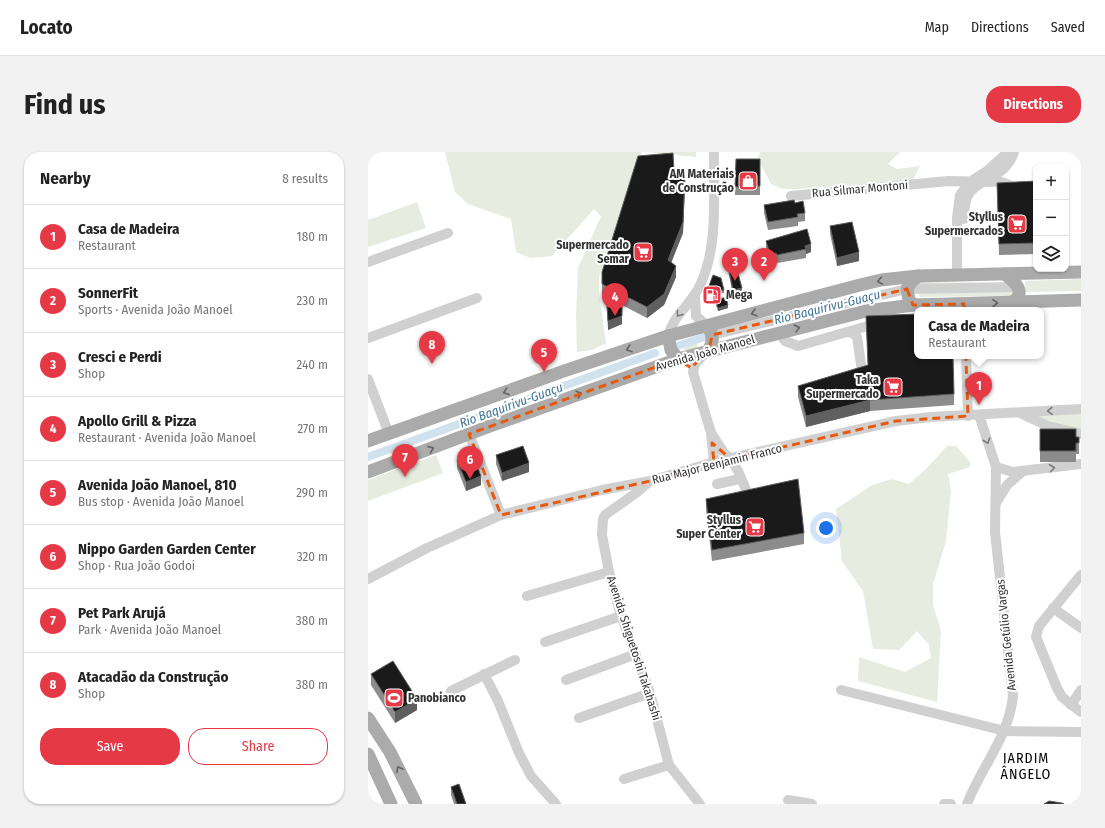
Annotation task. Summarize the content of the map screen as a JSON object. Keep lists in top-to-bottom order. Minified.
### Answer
{"streets":{"main road":["Avenida João Manoel"],"street":["Rua Silmar Montoni","Rua Major Benjamin Franco","Avenida Getúlio Vargas","Avenida Shiguetoshi Takahashi"]},"crossings":[["Rua Major Benjamin Franco","Avenida Getúlio Vargas"],["Rua Major Benjamin Franco","Avenida Shiguetoshi Takahashi"]],"districts":["JARDIM ÂNGELO"],"water":["Rio Baquirivu-Guaçu"],"places":{"shop":["AM Materiais de Construção"],"supermarket":["Styllus Supermercados","Supermercado Semar","Taka Supermercado","Styllus Super Center"],"fuel station":["Mega"],"sports":["Panobianco"]},"page":{"header":"Locato","nav":["Map","Directions","Saved"],"buttons":["Directions",["Save","Share"]],"title":"Find us","heading":["Nearby","8 results"],"map_buttons":["+","−"],"list":[{"mark":"1","name":"Casa de Madeira","note":"Restaurant","value":"180 m"},{"mark":"2","name":"SonnerFit","note":"Sports · Avenida João Manoel","value":"230 m"},{"mark":"3","name":"Cresci e Perdi","note":"Shop","value":"240 m"},{"mark":"4","name":"Apollo Grill & Pizza","note":"Restaurant · Avenida João Manoel","value":"270 m"},{"mark":"5","name":"Avenida João Manoel, 810","note":"Bus stop · Avenida João Manoel","value":"290 m"},{"mark":"6","name":"Nippo Garden Garden Center","note":"Shop · Rua João Godoi","value":"320 m"},{"mark":"7","name":"Pet Park Arujá","note":"Park · Avenida João Manoel","value":"380 m"},{"mark":"8","name":"Atacadão da Construção","note":"Shop","value":"380 m"}],"pins":["2","3","4","8","5","1","7","6"],"popup":["Casa de Madeira","Restaurant"]}}
